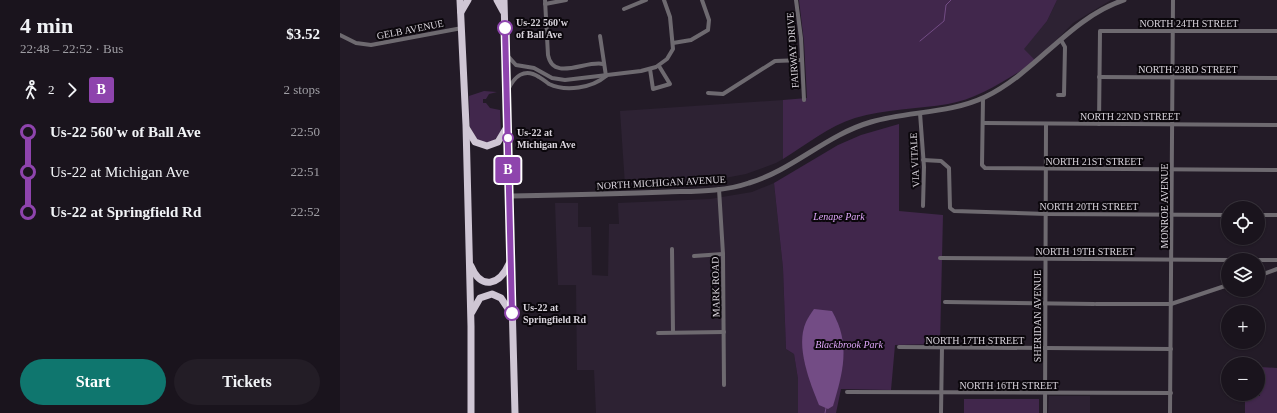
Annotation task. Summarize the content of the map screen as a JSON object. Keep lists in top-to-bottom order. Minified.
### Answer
{"streets":{"street":["NORTH 24TH STREET","GELB AVENUE","FAIRWAY DRIVE","NORTH 23RD STREET","NORTH 22ND STREET","VIA VITALE","NORTH 21ST STREET","NORTH MICHIGAN AVENUE","NORTH 20TH STREET","MONROE AVENUE","NORTH 19TH STREET","MARK ROAD","SHERIDAN AVENUE","NORTH 17TH STREET","NORTH 16TH STREET"]},"crossings":[["NORTH 24TH STREET","NORTH 23RD STREET"],["NORTH 24TH STREET","MONROE AVENUE"],["NORTH 23RD STREET","MONROE AVENUE"],["NORTH 22ND STREET","NORTH 21ST STREET"],["NORTH 22ND STREET","MONROE AVENUE"],["NORTH 22ND STREET","SHERIDAN AVENUE"],["VIA VITALE","NORTH MICHIGAN AVENUE"],["VIA VITALE","NORTH 20TH STREET"],["NORTH 21ST STREET","MONROE AVENUE"],["NORTH 21ST STREET","SHERIDAN AVENUE"],["NORTH MICHIGAN AVENUE","MARK ROAD"],["NORTH 20TH STREET","MONROE AVENUE"],["NORTH 20TH STREET","SHERIDAN AVENUE"],["MONROE AVENUE","NORTH 19TH STREET"],["MONROE AVENUE","NORTH 17TH STREET"],["MONROE AVENUE","NORTH 16TH STREET"],["NORTH 19TH STREET","SHERIDAN AVENUE"],["SHERIDAN AVENUE","NORTH 17TH STREET"],["SHERIDAN AVENUE","NORTH 16TH STREET"]],"parks":["Lenape Park","Blackbrook Park"],"places":["Us-22 560'w of Ball Ave","Us-22 at Michigan Ave","Us-22 at Springfield Rd"],"lines":["bus line B"],"page":{"heading":["4 min","22:48 – 22:52 · Bus","$3.52"],"on_map":"B","legs":["2","B","2 stops"],"list":[{"name":"Us-22 560'w of Ball Ave","value":"22:50"},{"name":"Us-22 at Michigan Ave","value":"22:51"},{"name":"Us-22 at Springfield Rd","value":"22:52"}],"map_buttons":["+","−"],"buttons":["Start","Tickets"]}}
